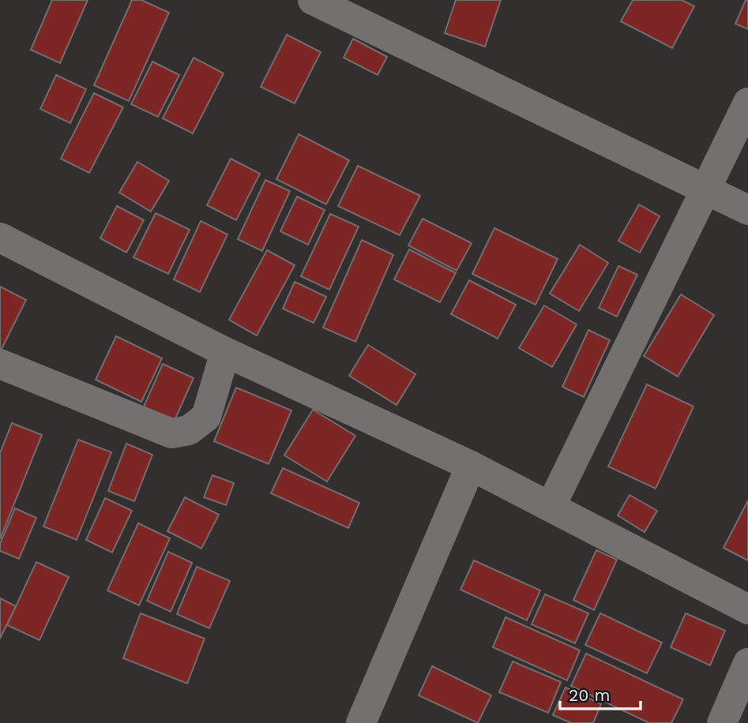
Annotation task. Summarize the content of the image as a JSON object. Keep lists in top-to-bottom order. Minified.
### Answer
{"scale_bar":"20 m"}
